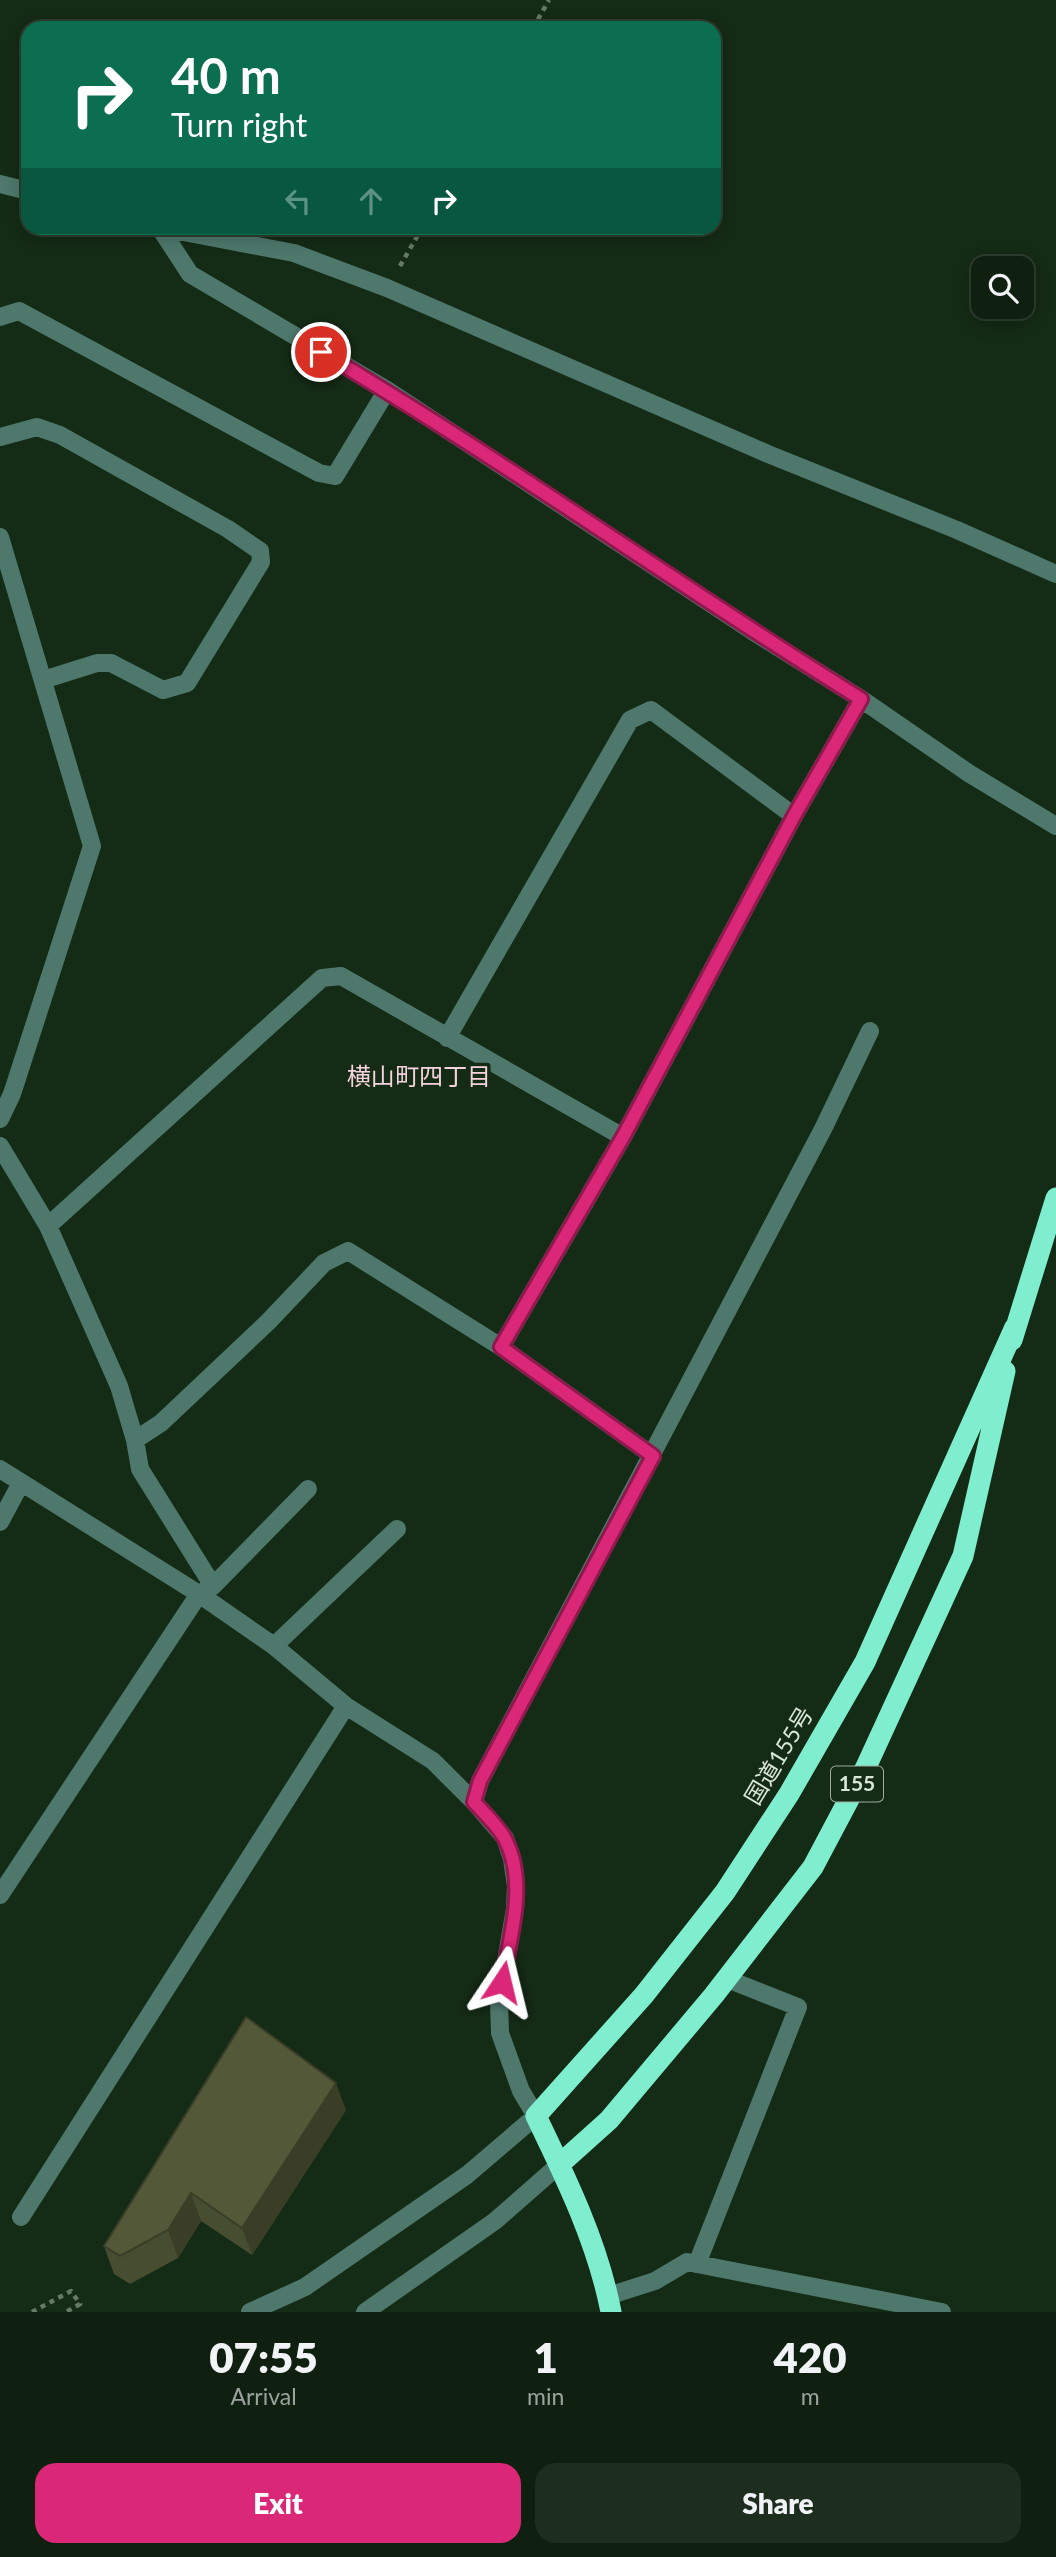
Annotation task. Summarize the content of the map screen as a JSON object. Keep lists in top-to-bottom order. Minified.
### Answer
{"streets":{"highway":["国道155号","155"]},"districts":["横山町四丁目"],"page":{"turn":["40 m","Turn right"],"eta":["07:55","Arrival","1","min","420","m"],"buttons":["Exit","Share"]}}
